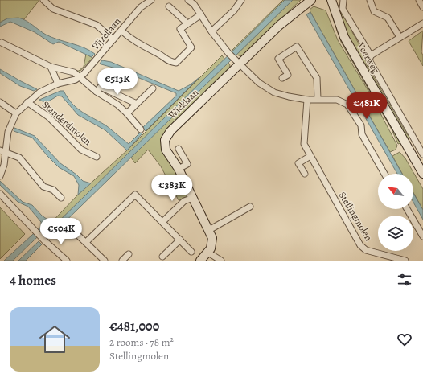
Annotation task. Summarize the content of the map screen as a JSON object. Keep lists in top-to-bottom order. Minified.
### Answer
{"streets":{"street":["Vijzellaan","Veerweg","Wieklaan","Standerdmolen","Stellingmolen"]},"crossings":[["Vijzellaan","Standerdmolen"]],"north":"top left","page":{"price":["€513K","€481K","€383K","€504K"],"heading":"4 homes","list":[{"name":"€481,000","note":"2 rooms · 78 m² · Stellingmolen"}]}}
